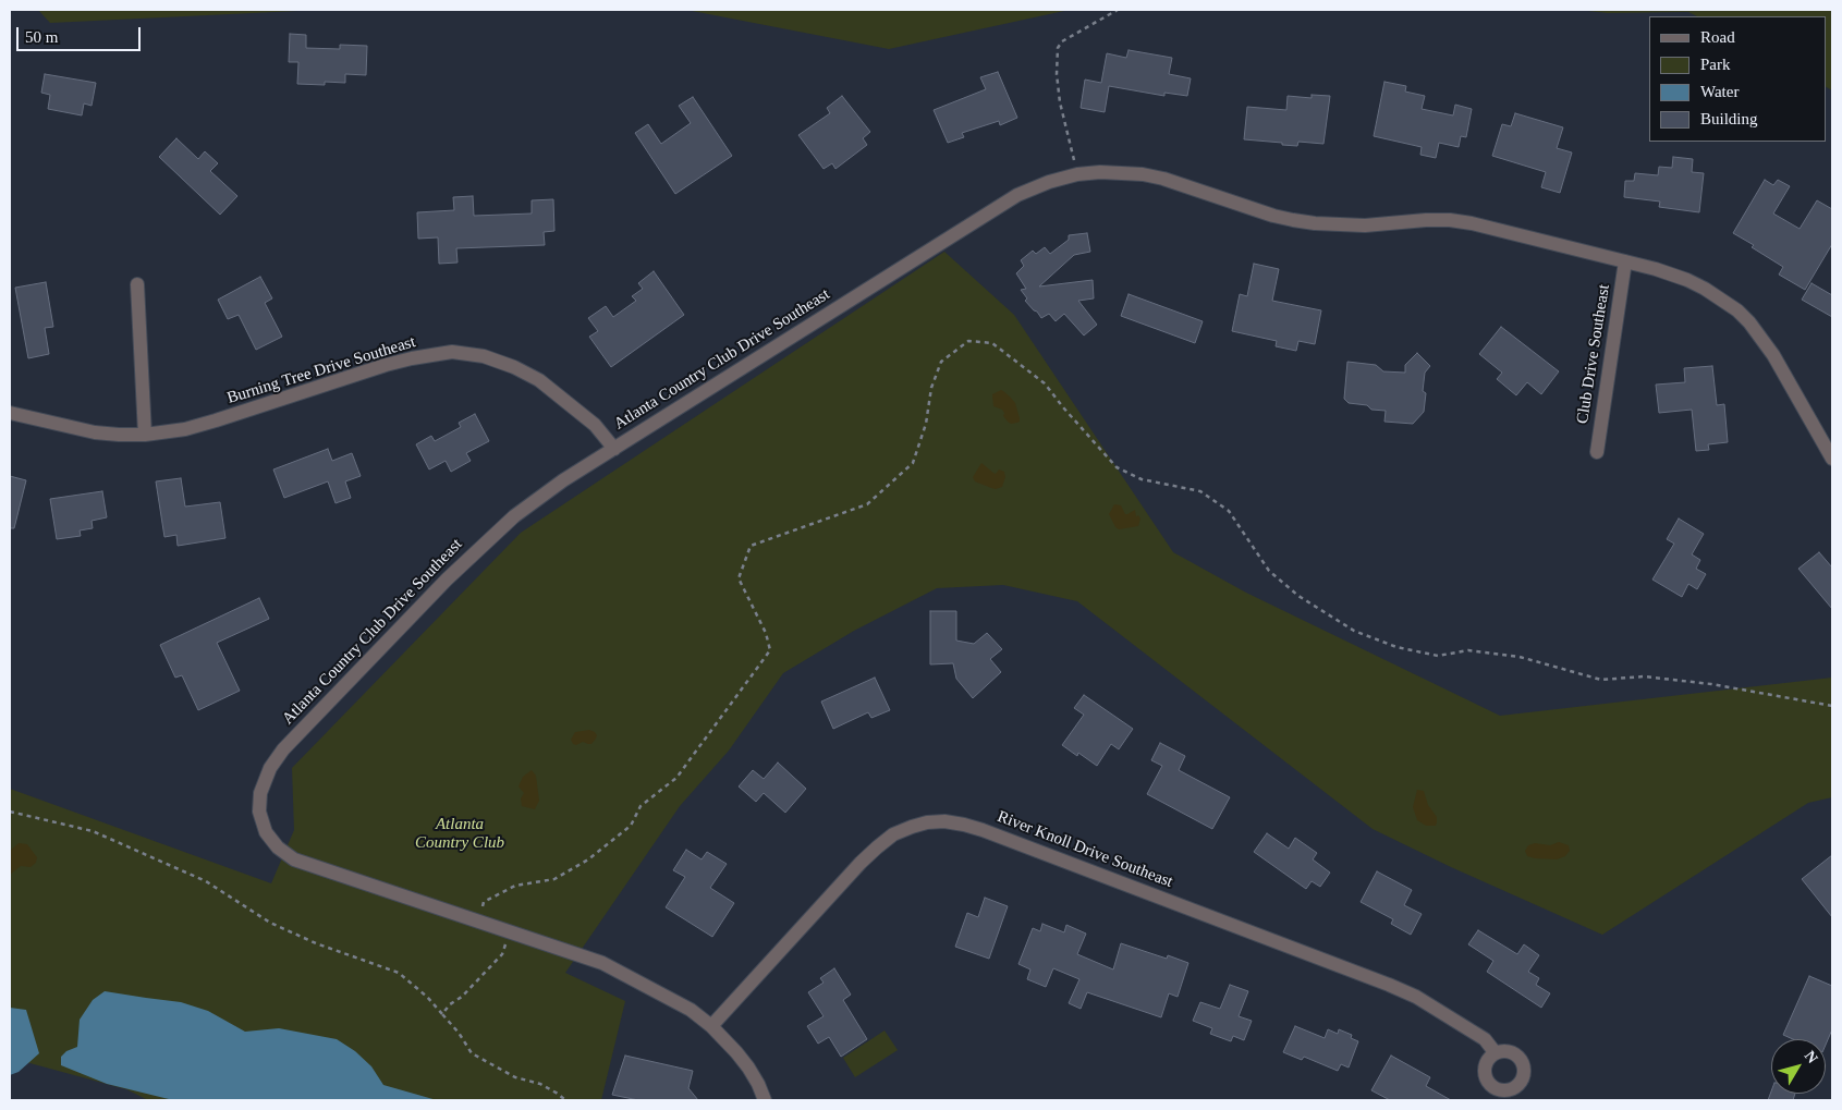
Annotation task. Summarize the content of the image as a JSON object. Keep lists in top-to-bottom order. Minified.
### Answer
{"streets":{"street":["Club Drive Southeast","Atlanta Country Club Drive Southeast","Burning Tree Drive Southeast","River Knoll Drive Southeast"]},"crossings":[["Club Drive Southeast","Atlanta Country Club Drive Southeast"],["Atlanta Country Club Drive Southeast","Burning Tree Drive Southeast"],["Atlanta Country Club Drive Southeast","River Knoll Drive Southeast"]],"parks":["Atlanta Country Club"],"legend":["Road","Park","Water","Building"],"scale_bar":"50 m","north":"top right"}
